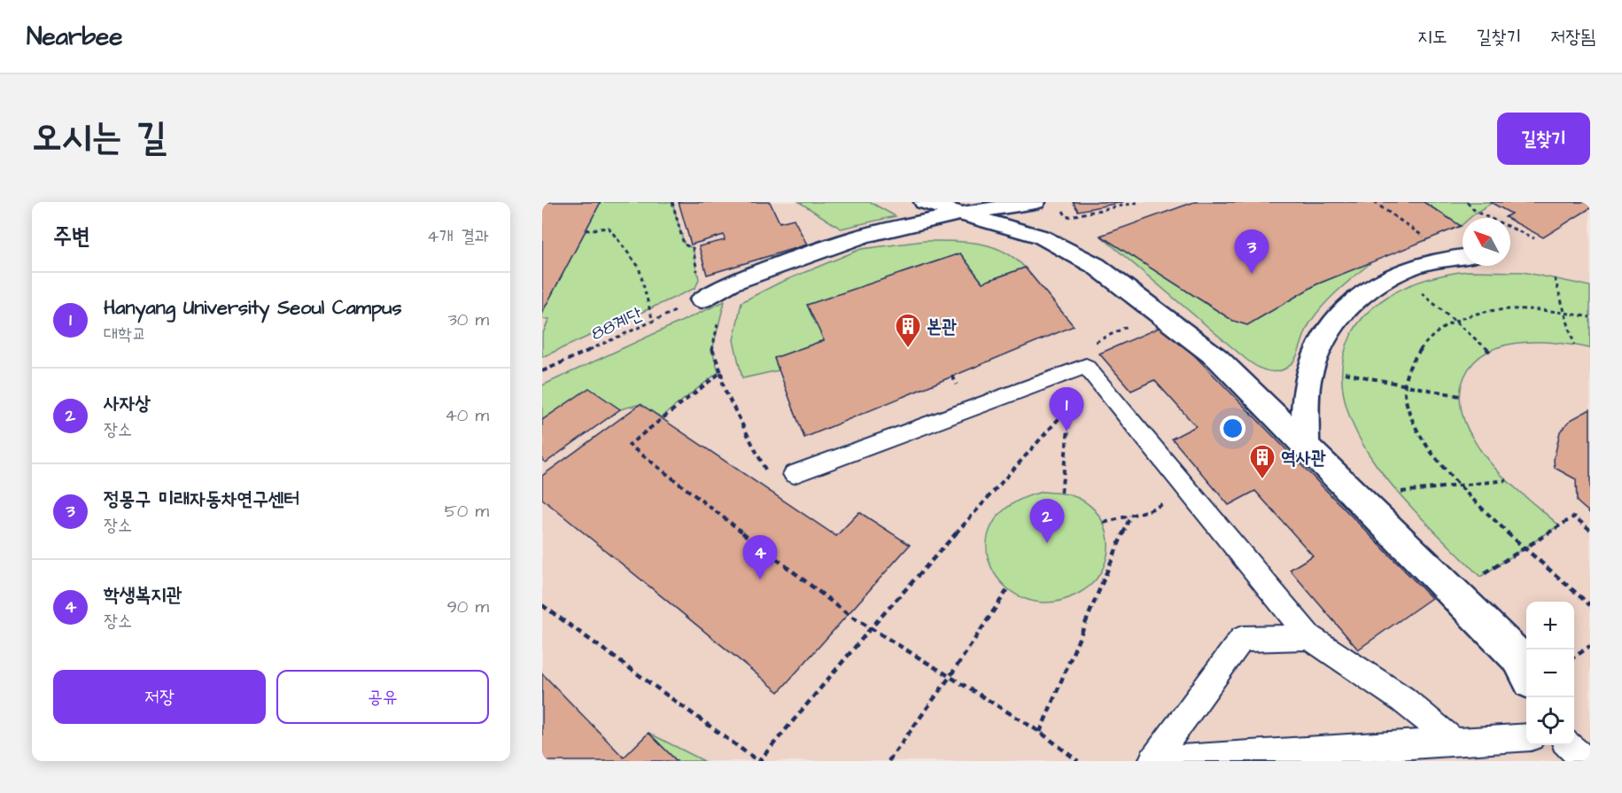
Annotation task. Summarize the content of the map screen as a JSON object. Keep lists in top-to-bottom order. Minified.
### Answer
{"streets":{"path":["88계단"]},"places":{"building":["본관","역사관"]},"north":"top left","page":{"header":"Nearbee","nav":["지도","길찾기","저장됨"],"title":"오시는 길","buttons":["길찾기",["저장","공유"]],"heading":["주변","4개 결과"],"pins":["3","1","2","4"],"list":[{"mark":"1","name":"Hanyang University Seoul Campus","note":"대학교","value":"30 m"},{"mark":"2","name":"사자상","note":"장소","value":"40 m"},{"mark":"3","name":"정몽구 미래자동차연구센터","note":"장소","value":"50 m"},{"mark":"4","name":"학생복지관","note":"장소","value":"90 m"}],"map_buttons":["+","−"]}}
